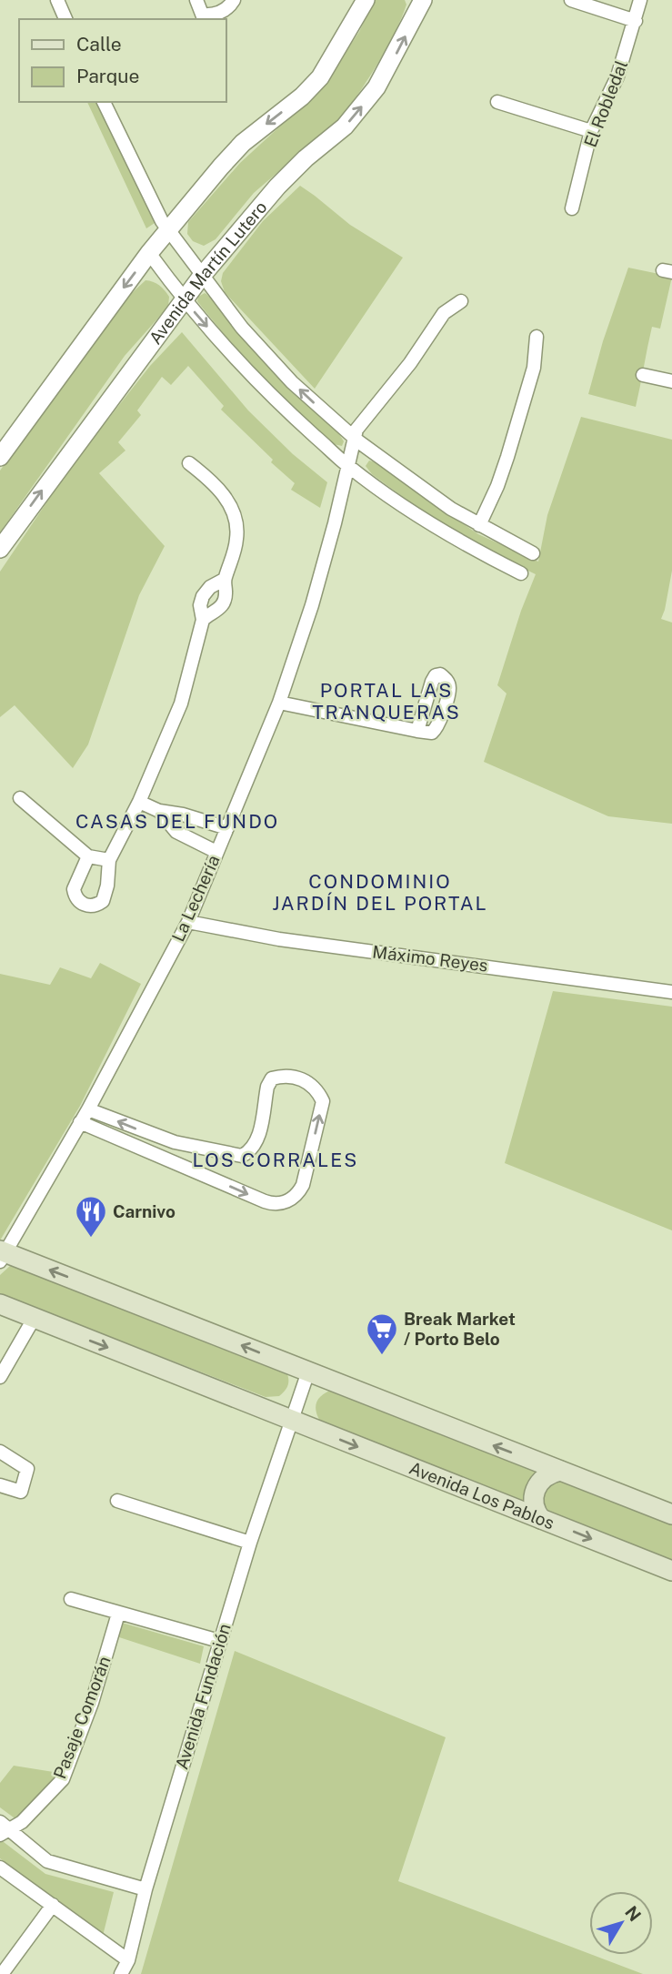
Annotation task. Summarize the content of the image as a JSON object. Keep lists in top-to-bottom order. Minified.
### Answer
{"streets":{"main road":["Avenida Los Pablos"],"street":["El Robledal","Avenida Martín Lutero","La Lechería","Máximo Reyes","Avenida Fundación","Pasaje Comorán"]},"crossings":[["La Lechería","Máximo Reyes"],["Avenida Los Pablos","Avenida Fundación"]],"districts":["PORTAL LAS TRANQUERAS","CASAS DEL FUNDO","CONDOMINIO JARDÍN DEL PORTAL","LOS CORRALES"],"places":{"restaurant":["Carnivo"],"supermarket":["Break Market / Porto Belo"]},"legend":["Calle","Parque"],"north":"top right"}
